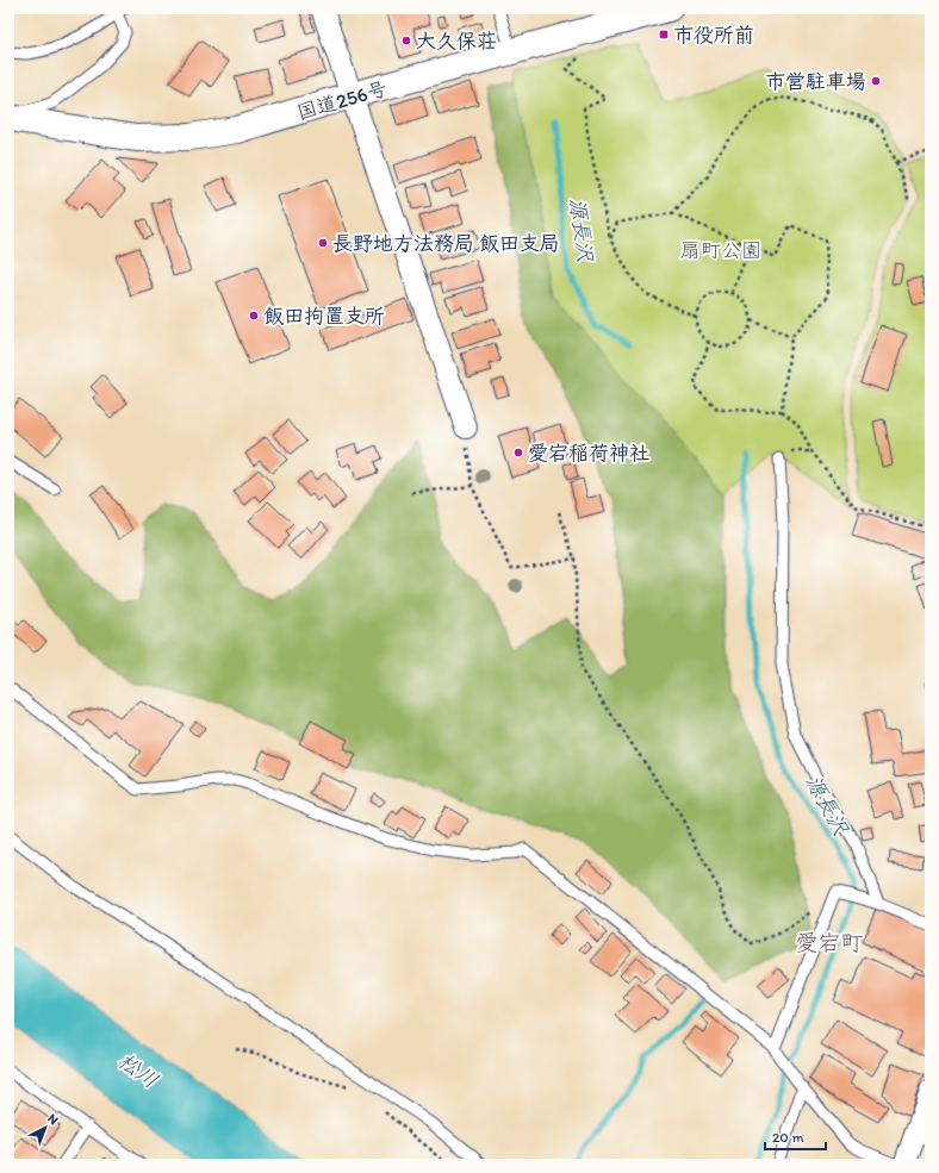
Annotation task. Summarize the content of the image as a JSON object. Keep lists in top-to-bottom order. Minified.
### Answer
{"streets":{"highway":["国道256号"]},"districts":["愛宕町"],"water":["源長沢","松川"],"parks":["扇町公園"],"places":{"transit":["市役所前"],"other":["大久保荘","市営駐車場","長野地方法務局 飯田支局","飯田拘置支所","愛宕稲荷神社"]},"scale_bar":"20 m","north":"top right"}
